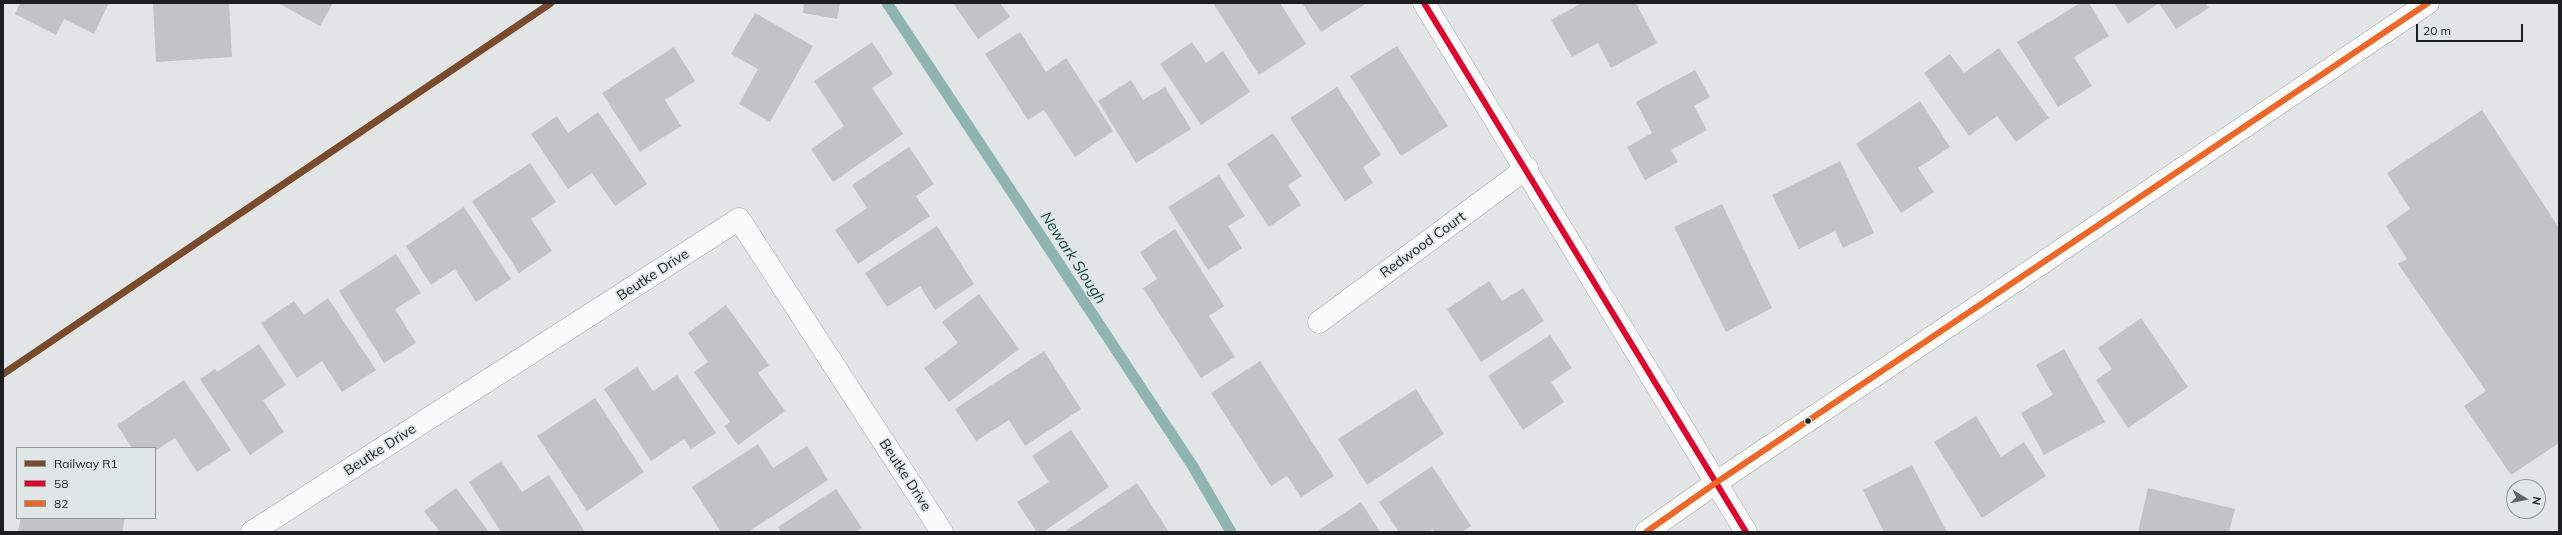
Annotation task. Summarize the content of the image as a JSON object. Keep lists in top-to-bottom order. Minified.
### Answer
{"streets":{"street":["Redwood Court","Beutke Drive"]},"water":["Newark Slough"],"lines":["rail line R1","transit line 58","transit line 82"],"legend":["Railway R1","58","82"],"scale_bar":"20 m","north":"right"}
